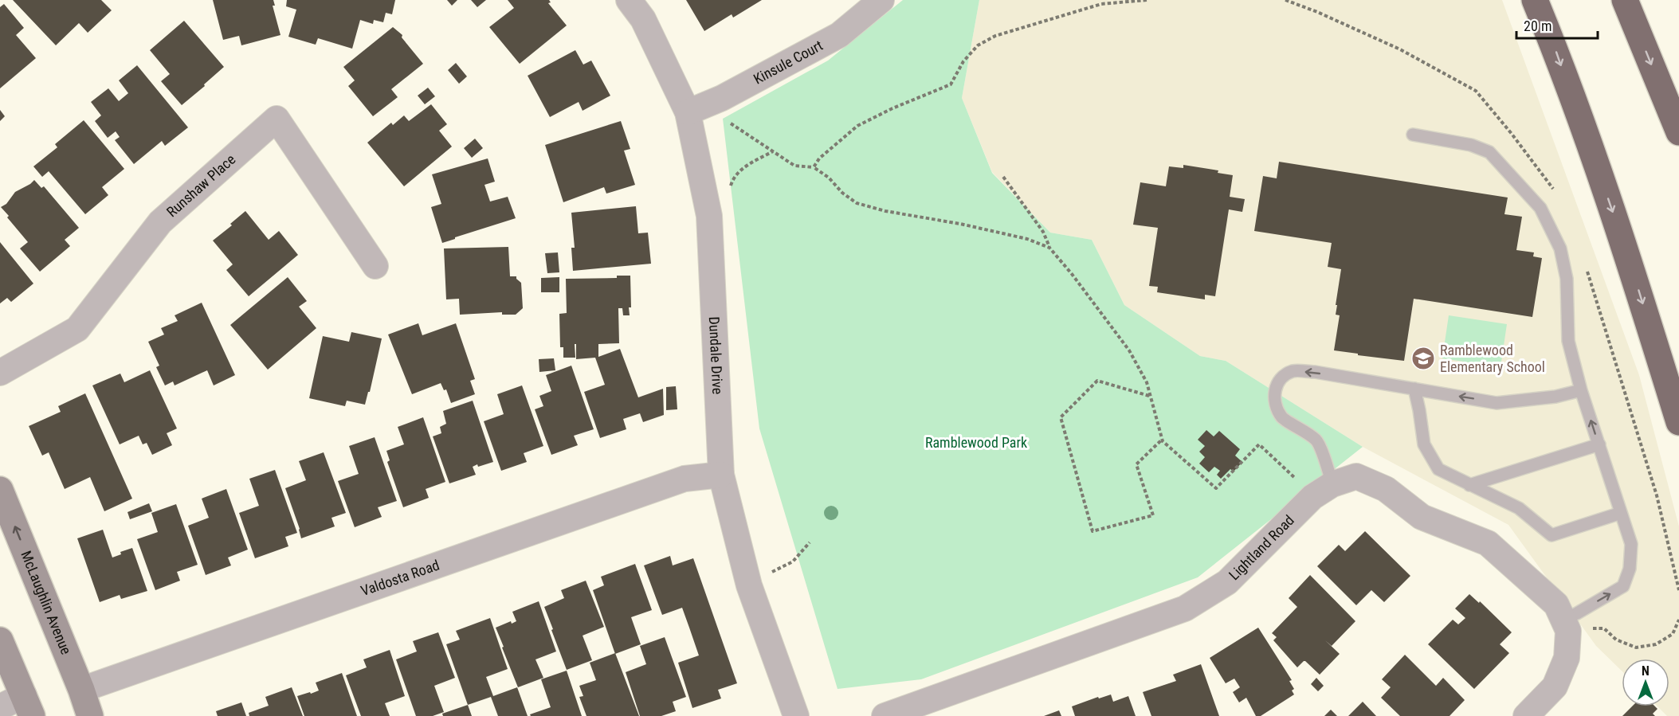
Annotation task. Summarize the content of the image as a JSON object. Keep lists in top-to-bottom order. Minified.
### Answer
{"streets":{"main road":["McLaughlin Avenue"],"street":["Kinsule Court","Runshaw Place","Dundale Drive","Lightland Road","Valdosta Road"]},"crossings":[["Kinsule Court","Dundale Drive"],["Dundale Drive","Valdosta Road"],["Valdosta Road","McLaughlin Avenue"]],"parks":["Ramblewood Park"],"places":{"school or university":["Ramblewood Elementary School"]},"scale_bar":"20 m","north":"top"}
